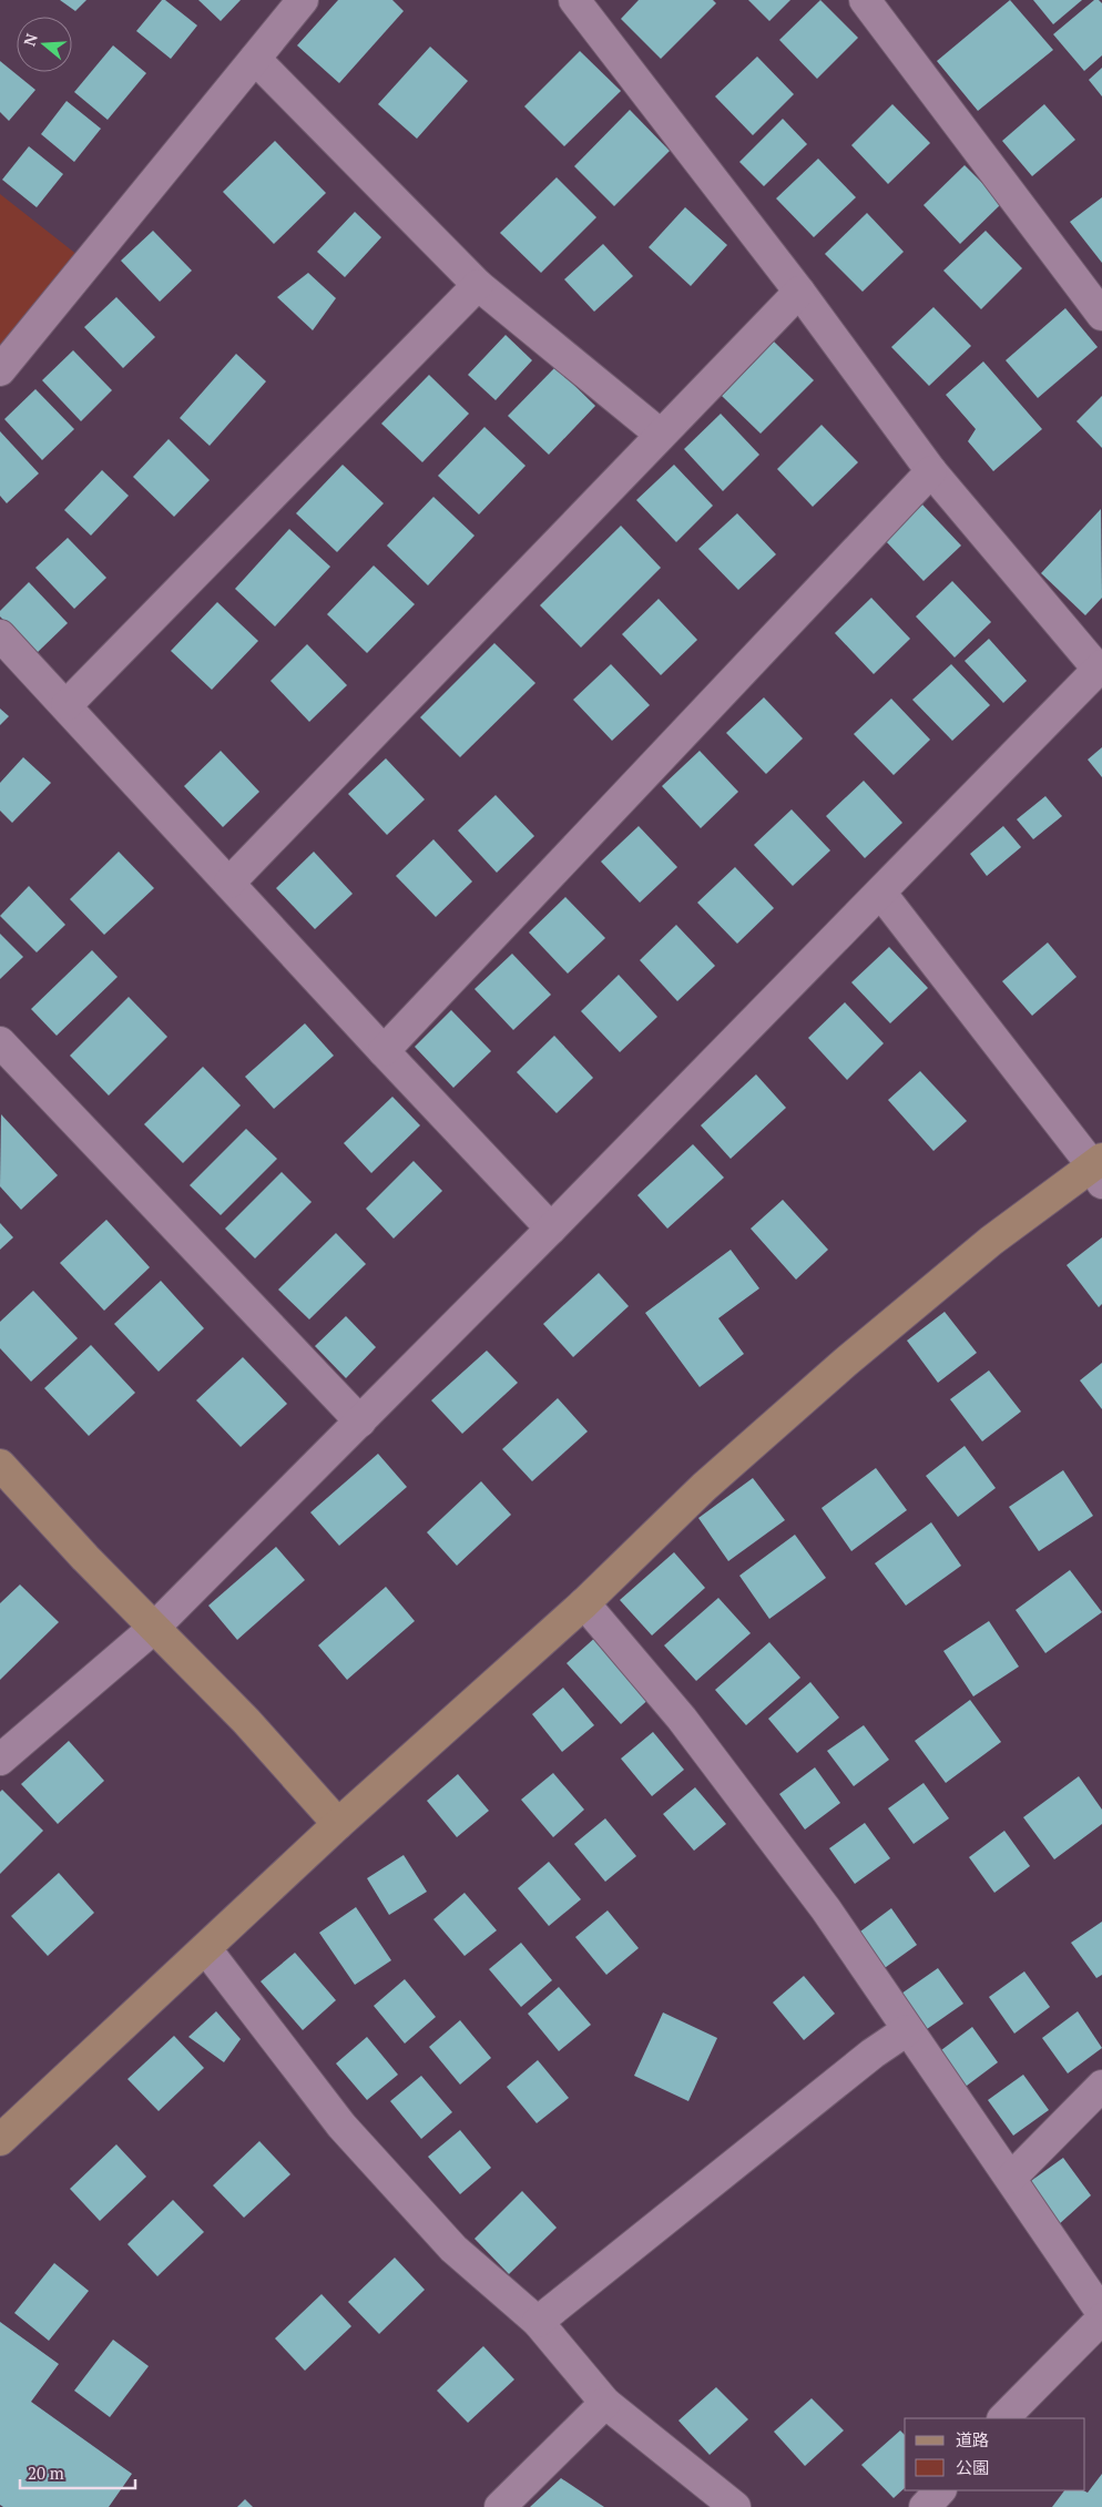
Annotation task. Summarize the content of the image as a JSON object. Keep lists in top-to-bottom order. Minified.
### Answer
{"legend":["道路","公園"],"scale_bar":"20 m","north":"left"}
